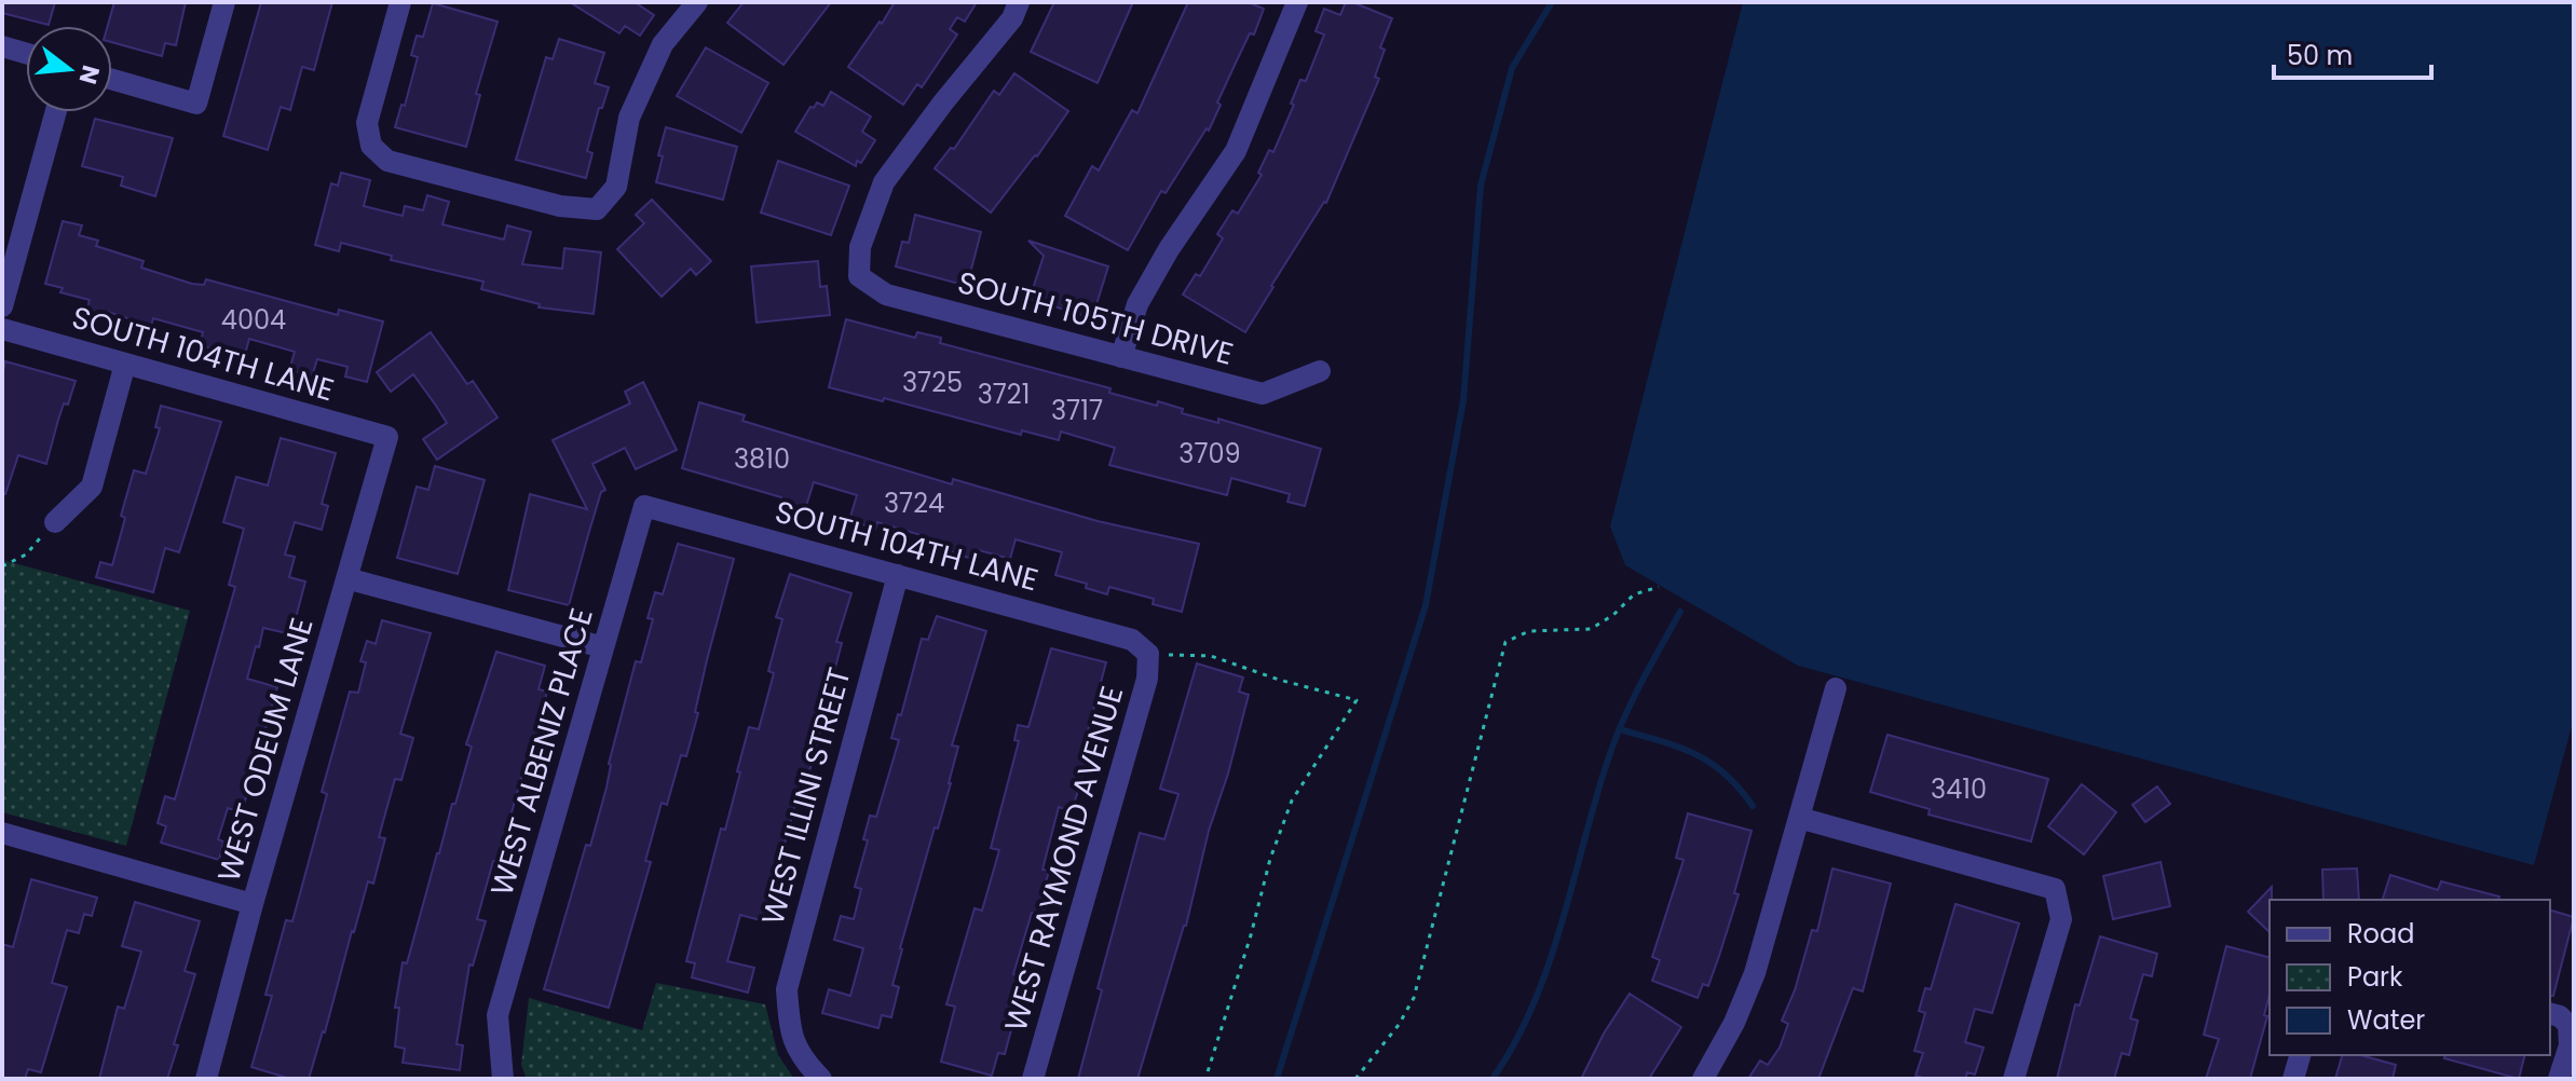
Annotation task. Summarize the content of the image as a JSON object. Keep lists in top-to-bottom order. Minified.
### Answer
{"streets":{"street":["SOUTH 105TH DRIVE","SOUTH 104TH LANE","WEST ODEUM LANE","WEST ALBENIZ PLACE","WEST ILLINI STREET","WEST RAYMOND AVENUE"]},"crossings":[["SOUTH 104TH LANE","WEST ODEUM LANE"],["SOUTH 104TH LANE","WEST ALBENIZ PLACE"],["SOUTH 104TH LANE","WEST ILLINI STREET"],["SOUTH 104TH LANE","WEST RAYMOND AVENUE"]],"house_numbers":["4004","3725","3721","3717","3709","3810","3724","3410"],"legend":["Road","Park","Water"],"scale_bar":"50 m","north":"right"}
